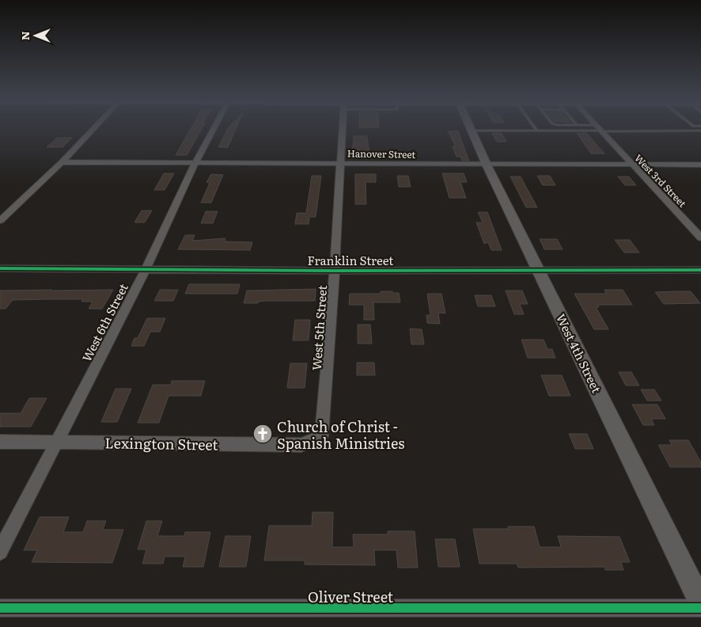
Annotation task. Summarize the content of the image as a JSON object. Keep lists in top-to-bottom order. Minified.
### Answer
{"streets":{"main road":["West 4th Street"],"street":["Hanover Street","West 3rd Street","Franklin Street","West 6th Street","West 5th Street","Lexington Street","Oliver Street"]},"crossings":[["Hanover Street","West 3rd Street"],["Hanover Street","West 6th Street"],["Hanover Street","West 5th Street"],["Hanover Street","West 4th Street"],["Franklin Street","West 6th Street"],["Franklin Street","West 5th Street"],["Franklin Street","West 4th Street"],["West 6th Street","Lexington Street"],["West 5th Street","Lexington Street"]],"places":{"church":["Church of Christ - Spanish Ministries"]},"north":"left"}
